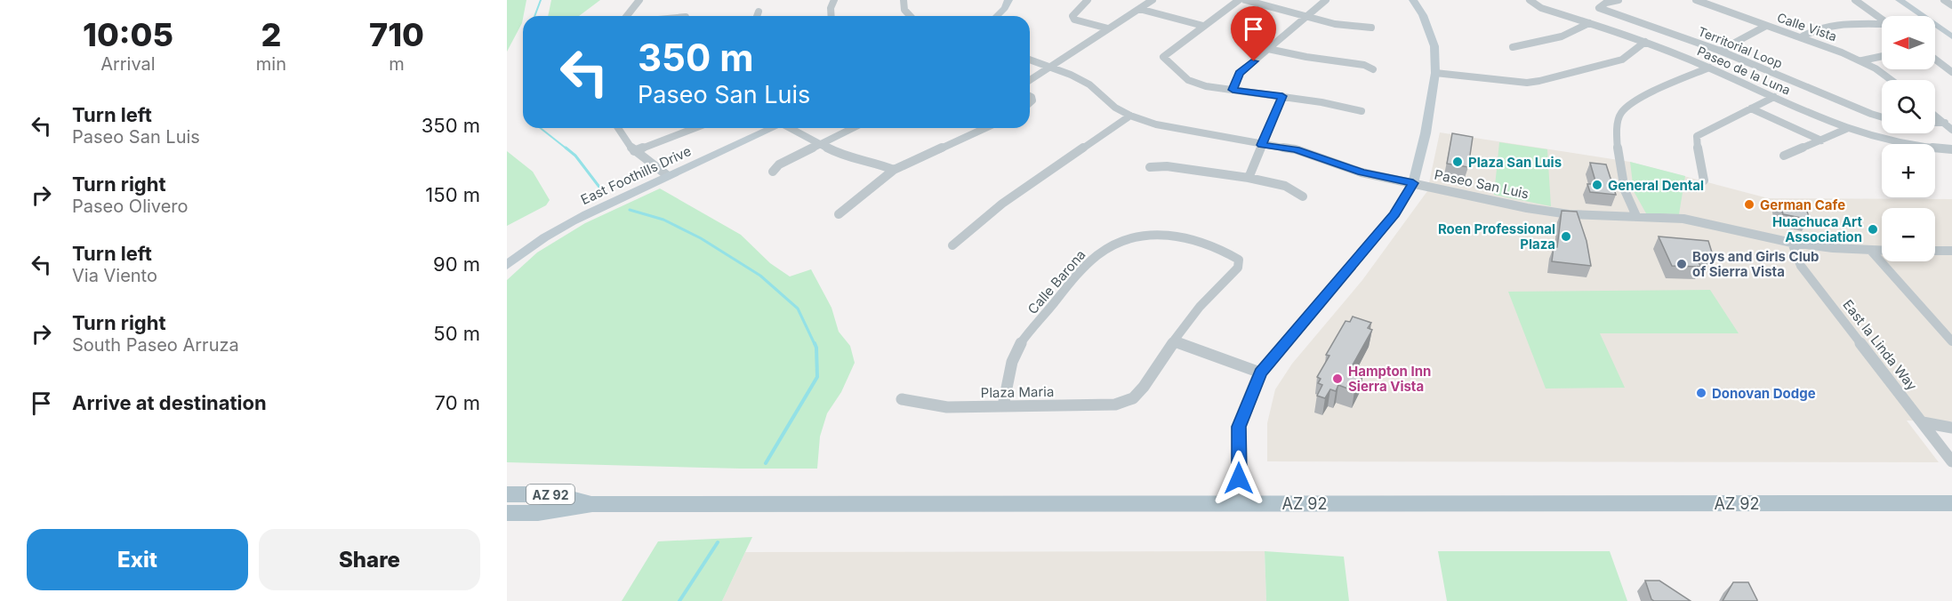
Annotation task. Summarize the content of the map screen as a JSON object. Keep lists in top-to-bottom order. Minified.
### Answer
{"streets":{"main road":["AZ 92"],"street":["Calle Vista","Territorial Loop","Paseo de la Luna","East Foothills Drive","Paseo San Luis","Calle Barona","East la Linda Way","Plaza Maria"]},"crossings":[["Paseo San Luis","East la Linda Way"],["Calle Barona","Plaza Maria"]],"places":["Plaza San Luis","General Dental","German Cafe","Huachuca Art Association","Roen Professional Plaza","Boys and Girls Club of Sierra Vista","Hampton Inn Sierra Vista","Donovan Dodge"],"north":"left","page":{"eta":["10:05","Arrival","2","min","710","m"],"map_buttons":["+","−"],"turn":["350 m","Paseo San Luis"],"list":[{"name":"Turn left","note":"Paseo San Luis","value":"350 m"},{"name":"Turn right","note":"Paseo Olivero","value":"150 m"},{"name":"Turn left","note":"Via Viento","value":"90 m"},{"name":"Turn right","note":"South Paseo Arruza","value":"50 m"},{"name":"Arrive at destination","value":"70 m"}],"buttons":["Exit","Share"]}}
